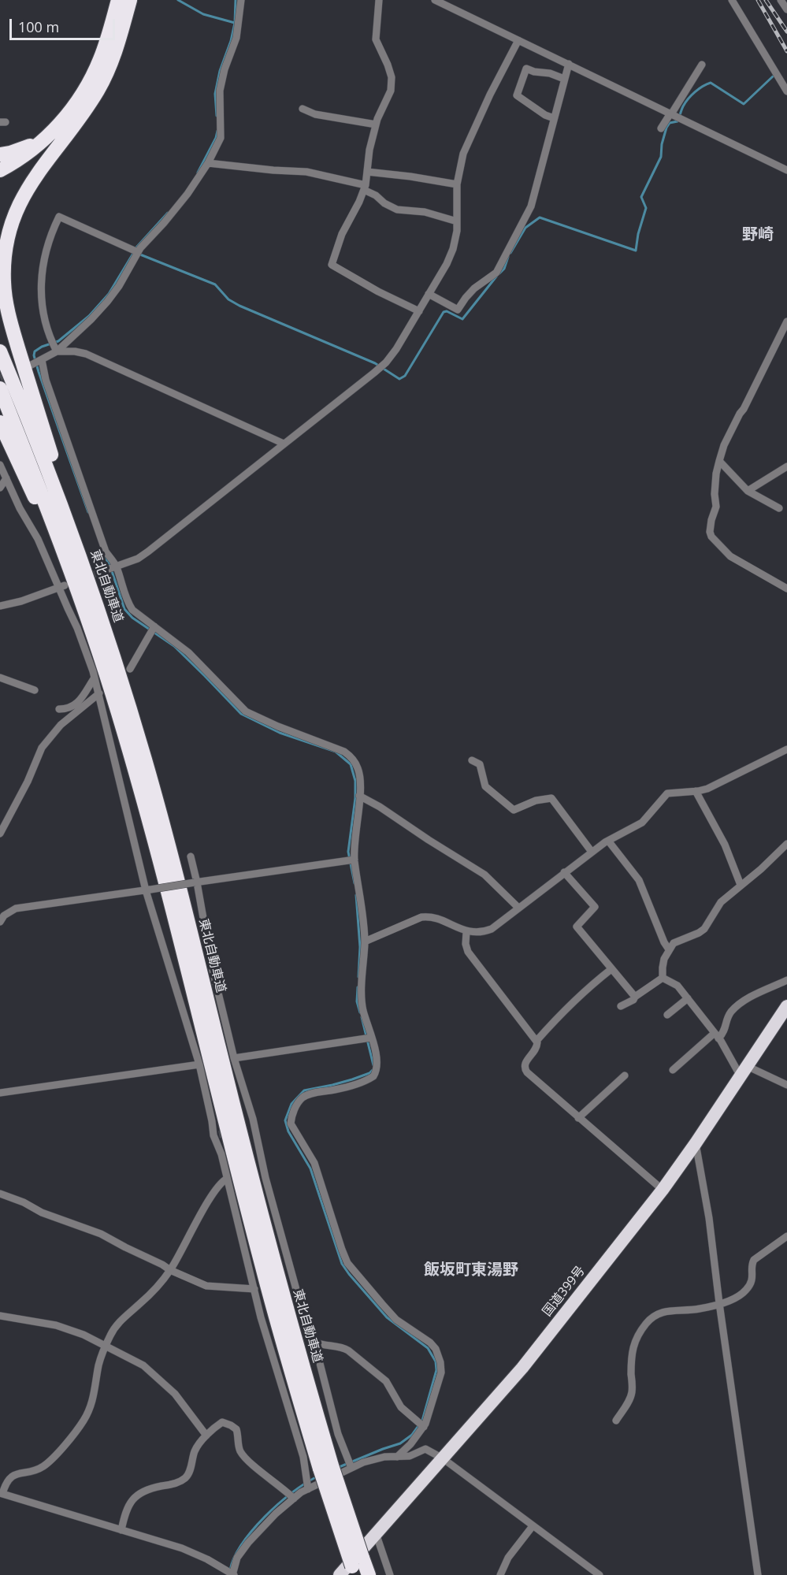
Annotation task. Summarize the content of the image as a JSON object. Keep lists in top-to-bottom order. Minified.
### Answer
{"streets":{"highway":["東北自動車道","国道399号"]},"districts":["野崎","飯坂町東湯野"],"scale_bar":"100 m"}
